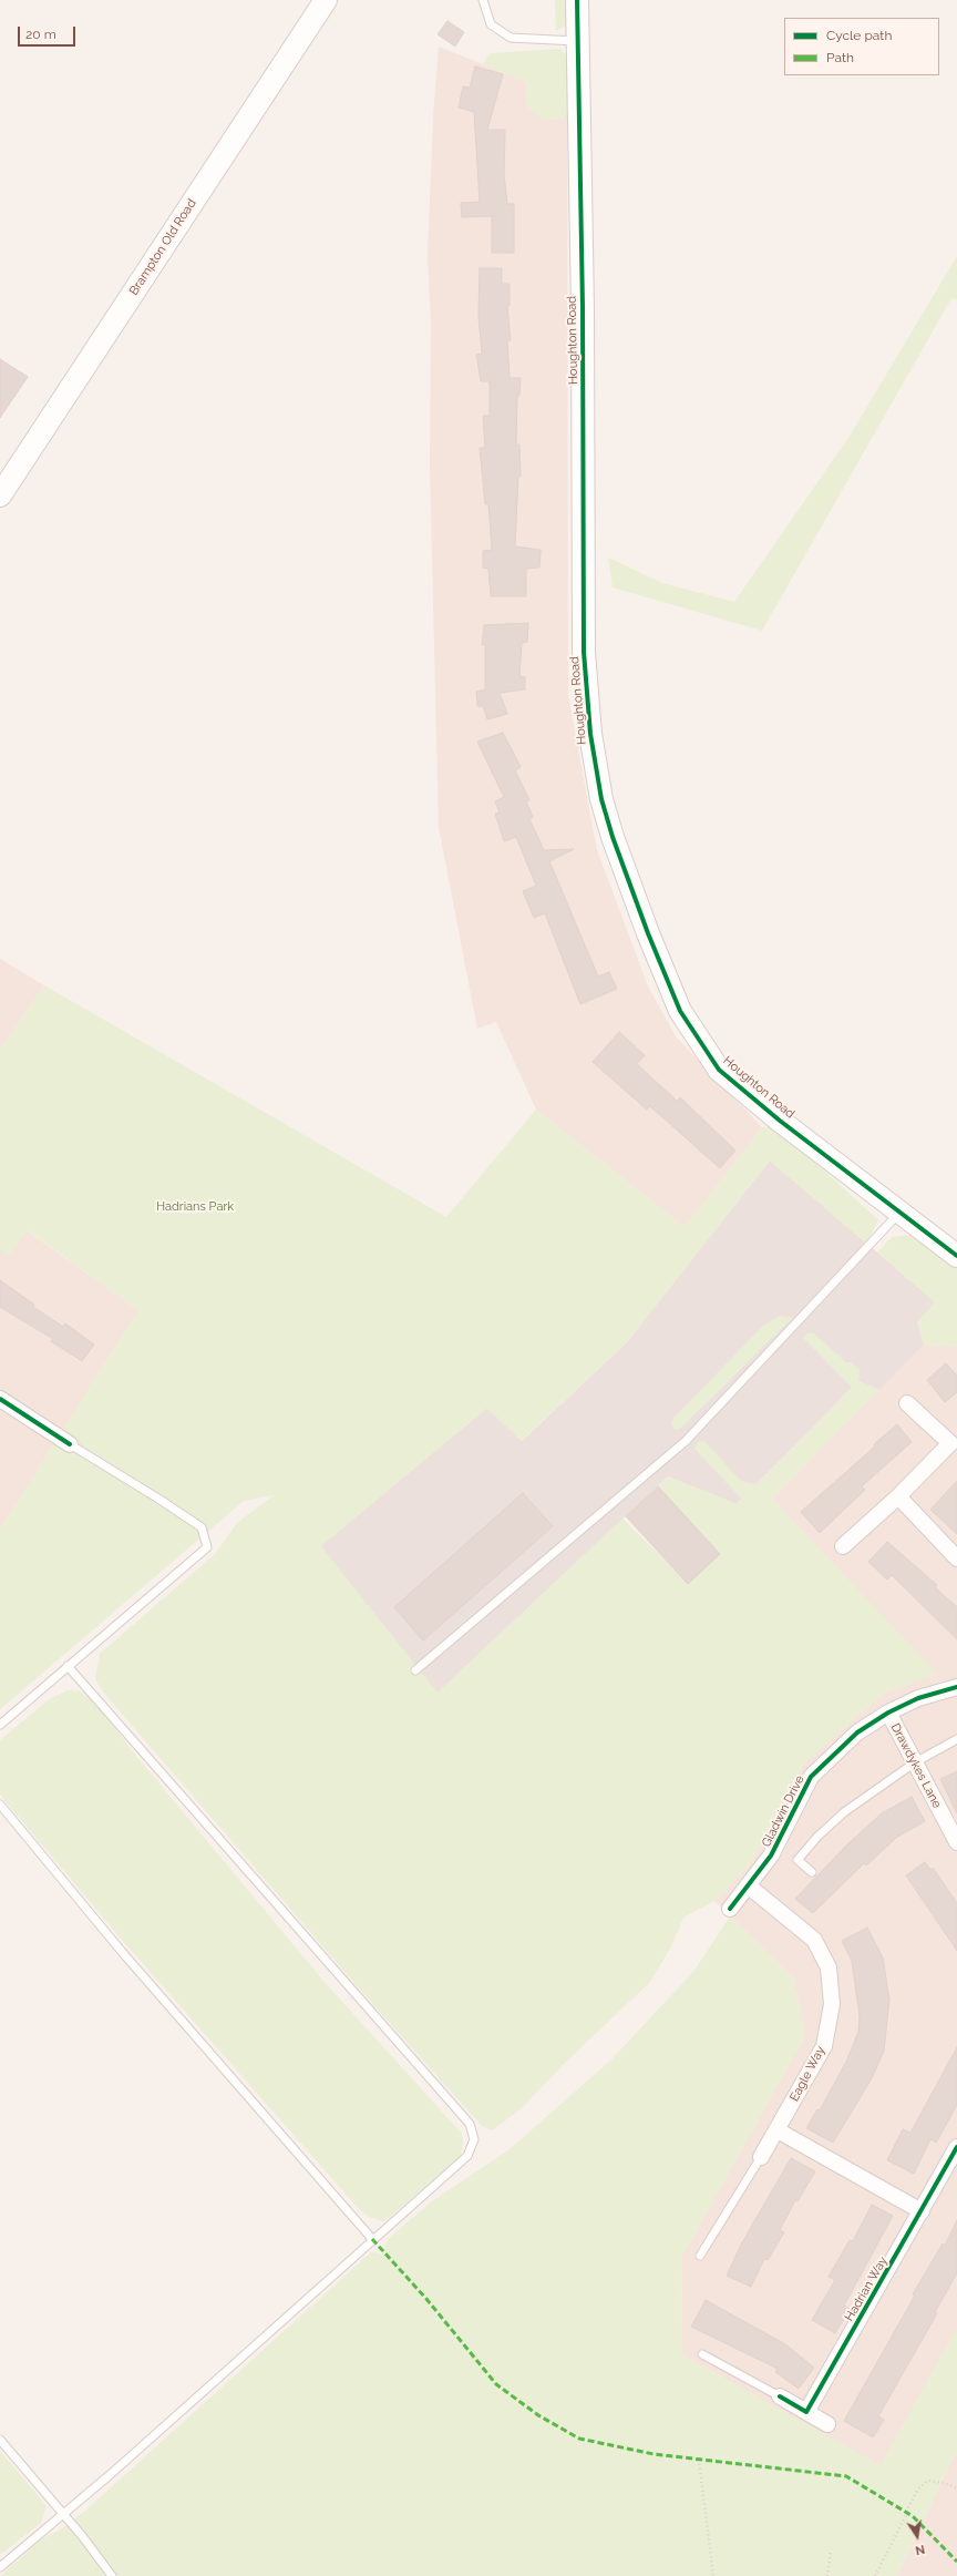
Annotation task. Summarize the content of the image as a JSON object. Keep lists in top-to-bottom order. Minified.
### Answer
{"streets":{"street":["Brampton Old Road","Houghton Road","Drawdykes Lane","Gladwin Drive","Eagle Way","Hadrian Way"]},"crossings":[["Drawdykes Lane","Gladwin Drive"],["Gladwin Drive","Eagle Way"]],"parks":["Hadrians Park"],"legend":["Cycle path","Path"],"scale_bar":"20 m","north":"bottom"}
